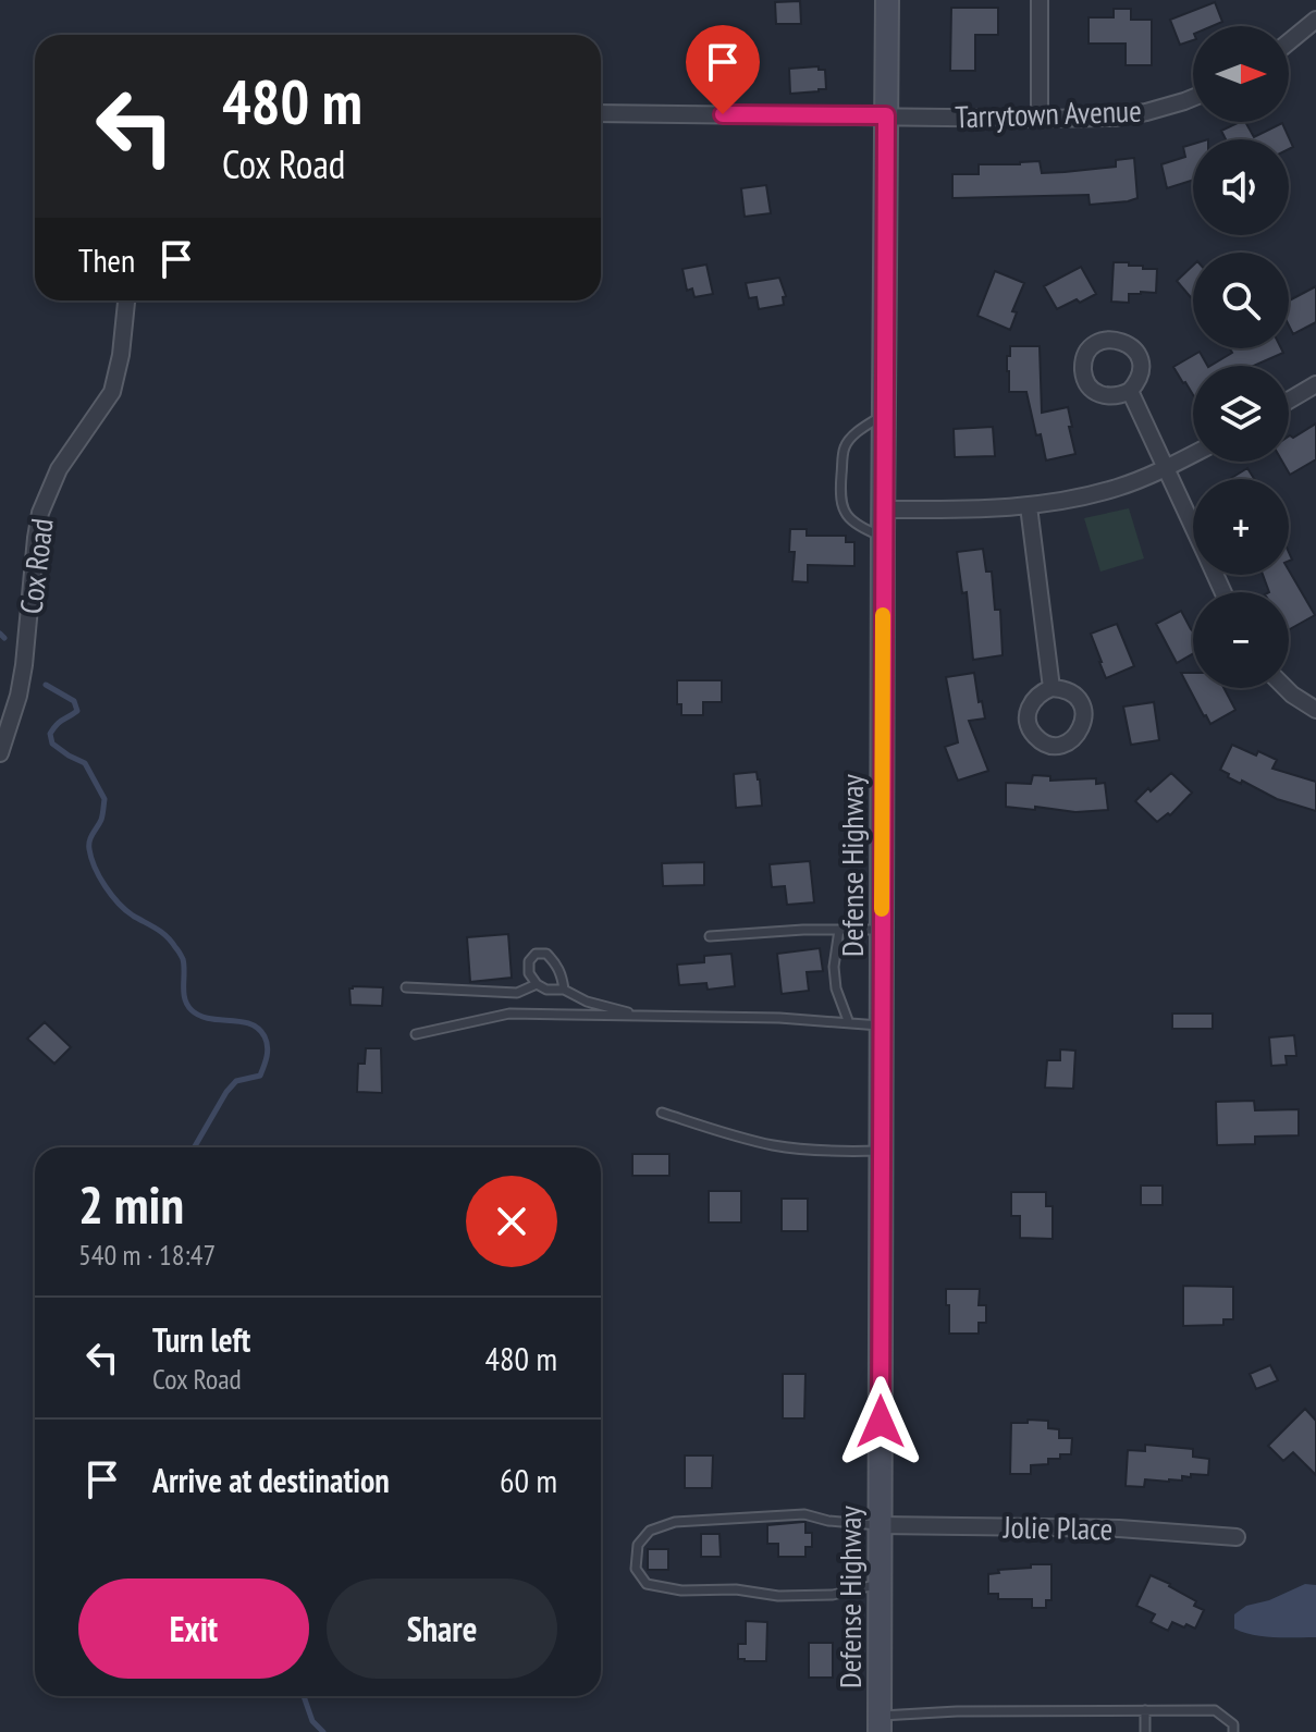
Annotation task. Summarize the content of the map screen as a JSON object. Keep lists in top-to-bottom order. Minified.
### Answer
{"streets":{"main road":["Defense Highway"],"street":["Tarrytown Avenue","Cox Road","Jolie Place"]},"crossings":[["Tarrytown Avenue","Defense Highway"],["Defense Highway","Jolie Place"]],"north":"right","page":{"map_buttons":["+","−"],"turn":["480 m","Cox Road"],"then":"Then","heading":["2 min","540 m · 18:47"],"list":[{"name":"Turn left","note":"Cox Road","value":"480 m"},{"name":"Arrive at destination","value":"60 m"}],"buttons":["Exit","Share"]}}
